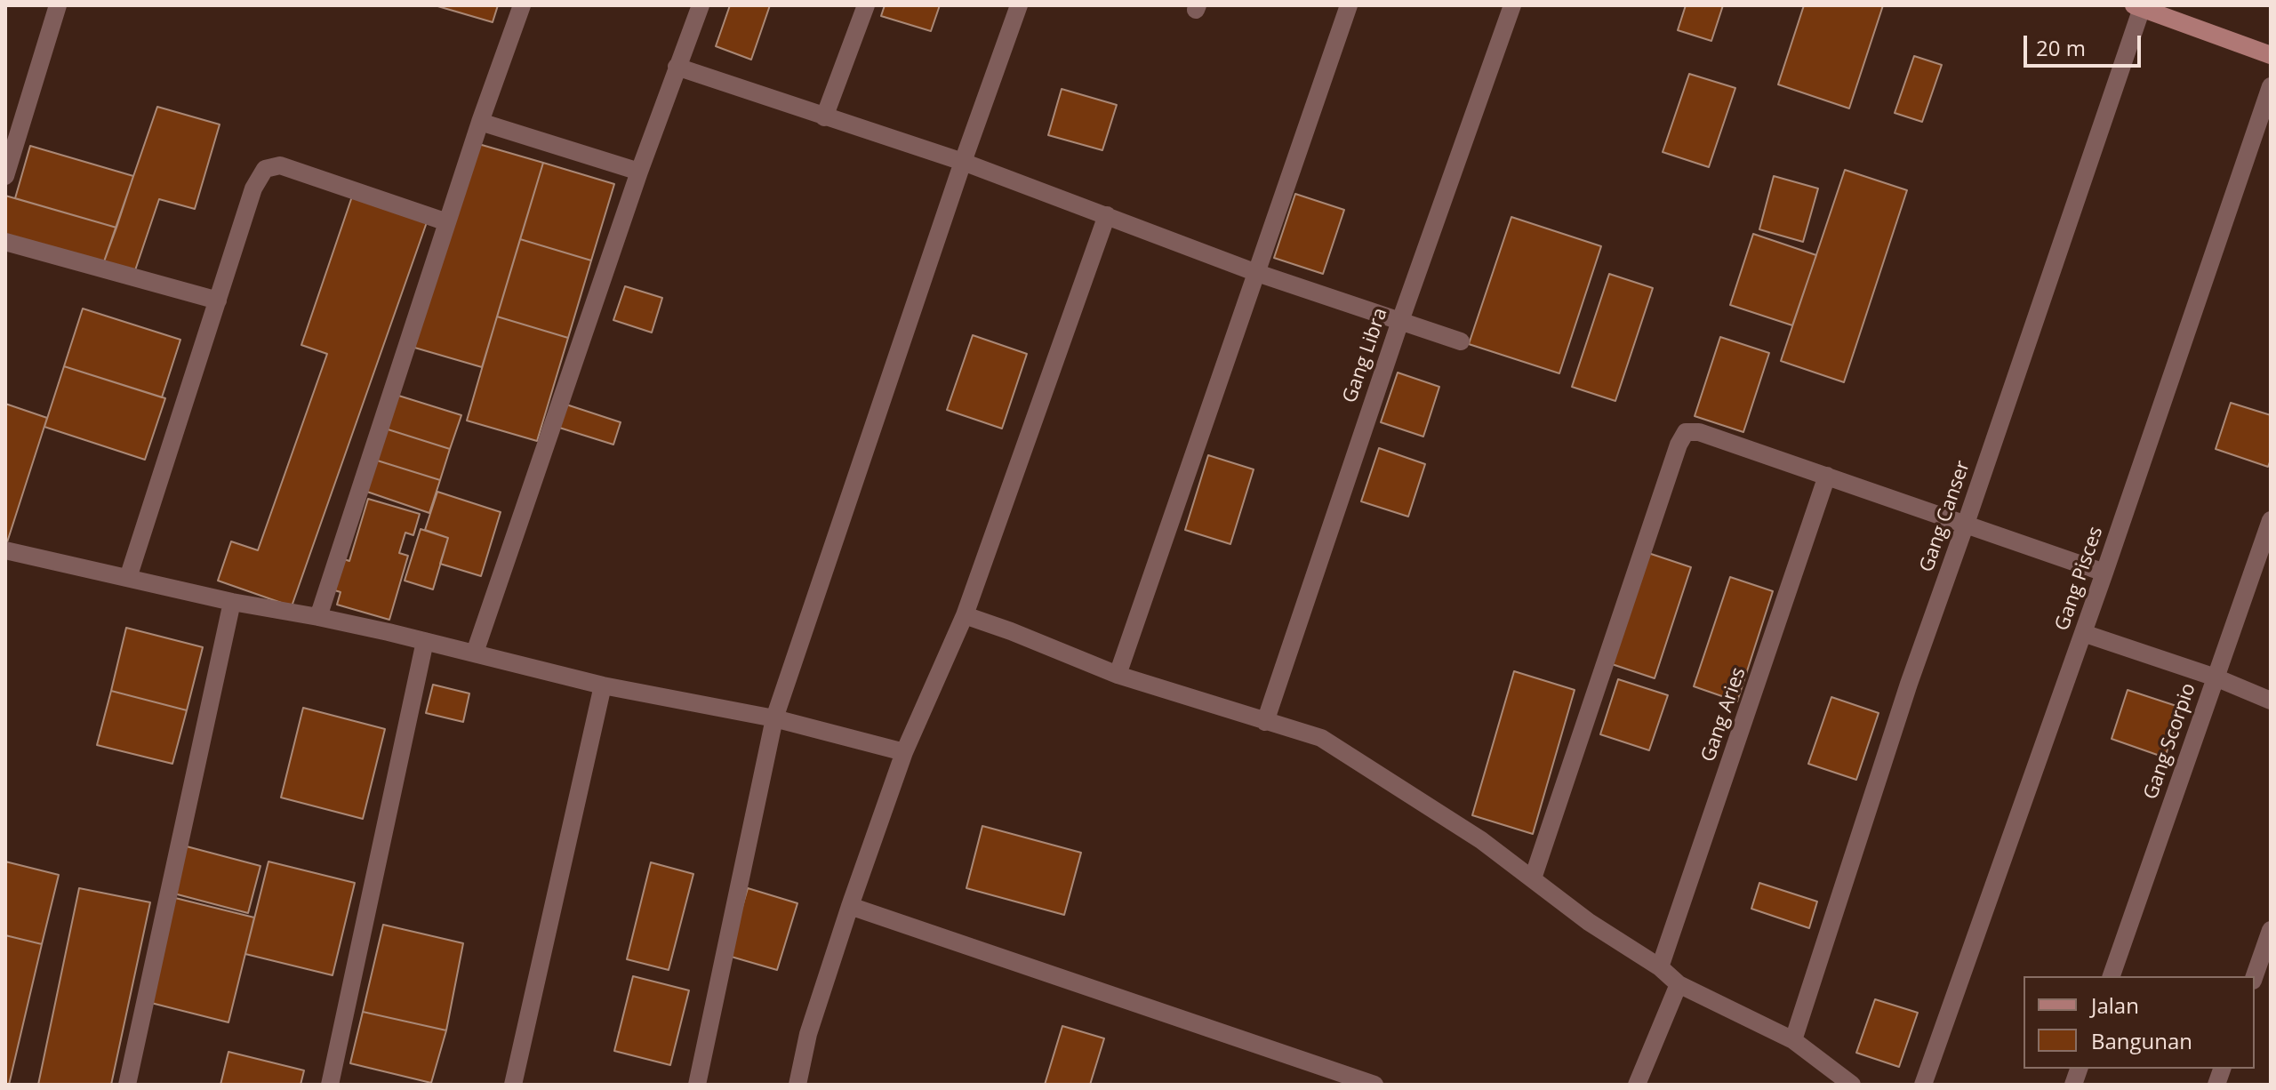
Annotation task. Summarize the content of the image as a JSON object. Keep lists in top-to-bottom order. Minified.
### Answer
{"streets":{"street":["Gang Libra","Gang Canser","Gang Pisces","Gang Aries","Gang Scorpio"]},"legend":["Jalan","Bangunan"],"scale_bar":"20 m"}
